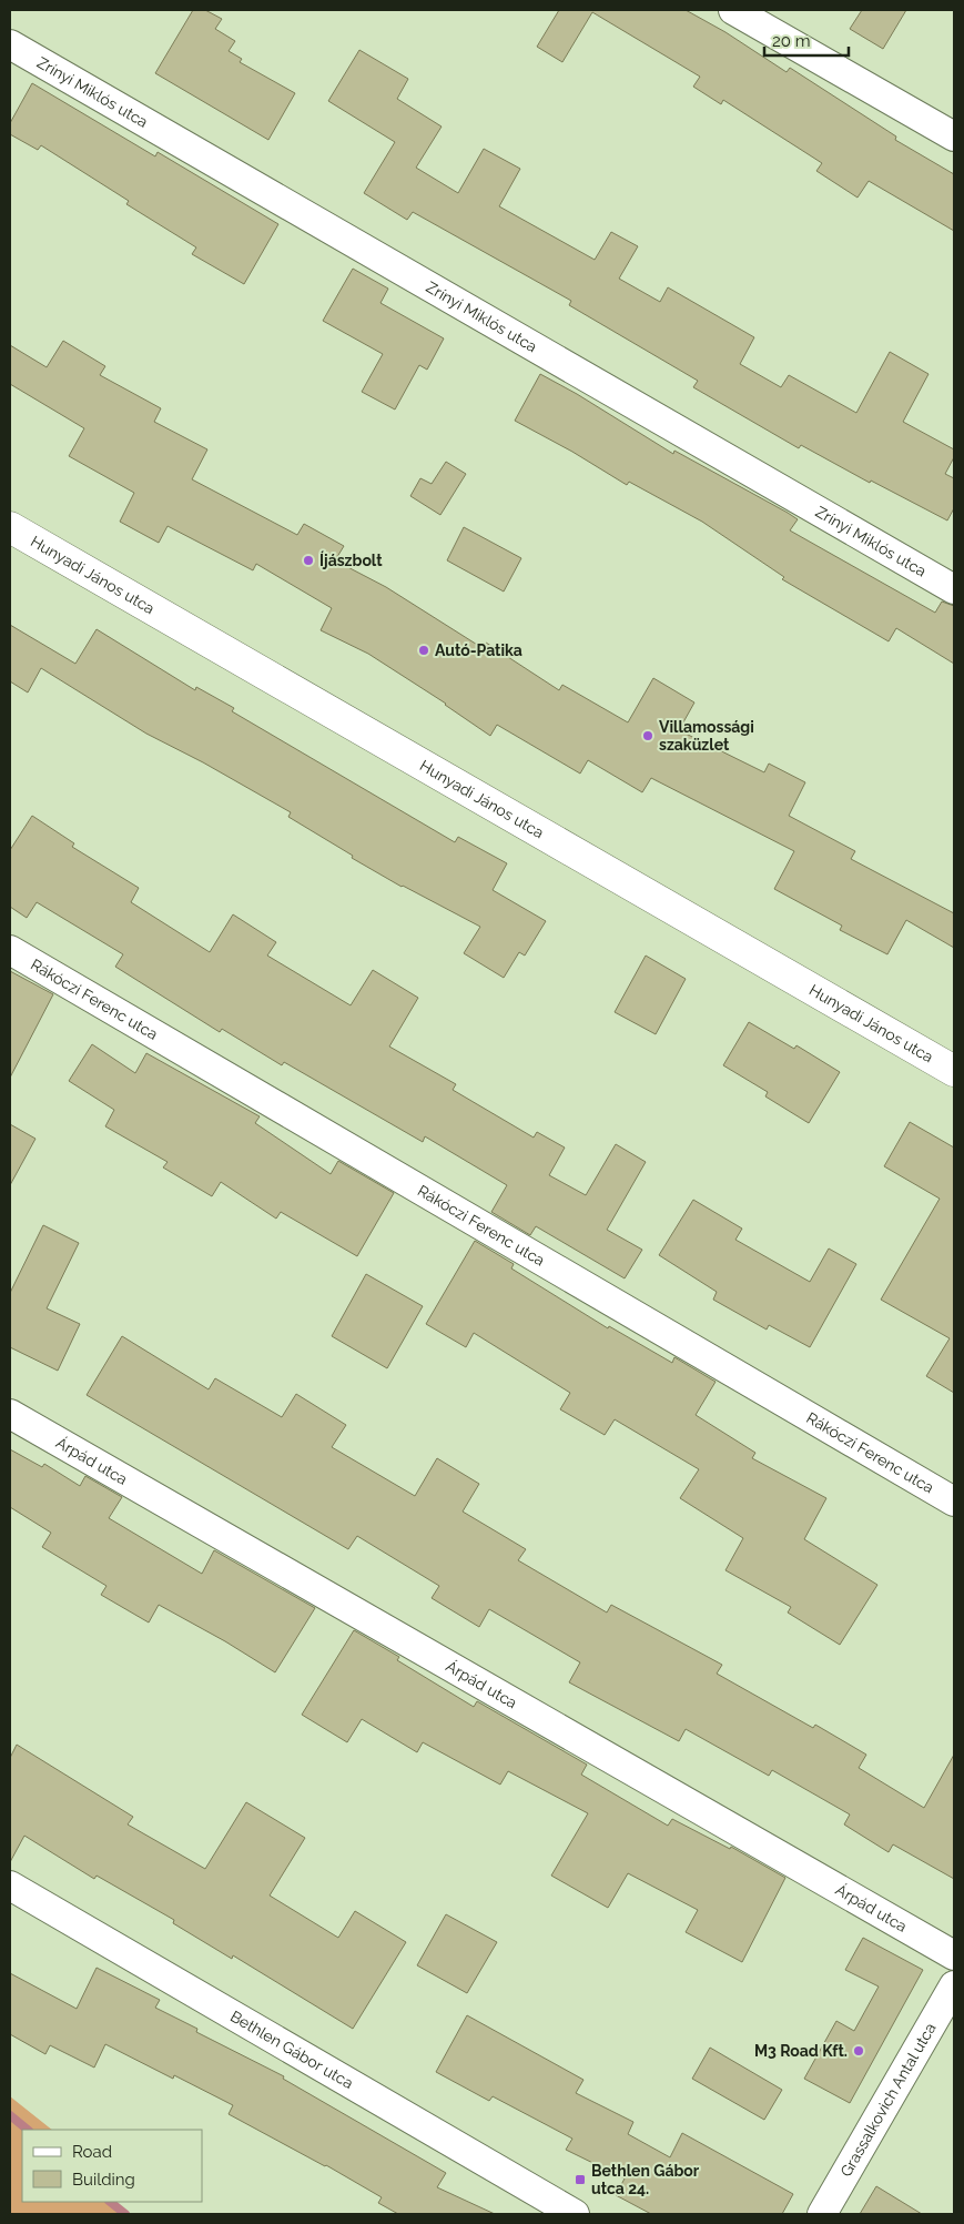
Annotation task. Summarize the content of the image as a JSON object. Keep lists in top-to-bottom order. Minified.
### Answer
{"streets":{"street":["Zrínyi Miklós utca","Hunyadi János utca","Rákóczi Ferenc utca","Árpád utca","Bethlen Gábor utca","Grassalkovich Antal utca"]},"places":{"other":["Íjászbolt","Autó-Patika","Villamossági szaküzlet","M3 Road Kft."],"transit":["Bethlen Gábor utca 24."]},"legend":["Road","Building"],"scale_bar":"20 m"}
